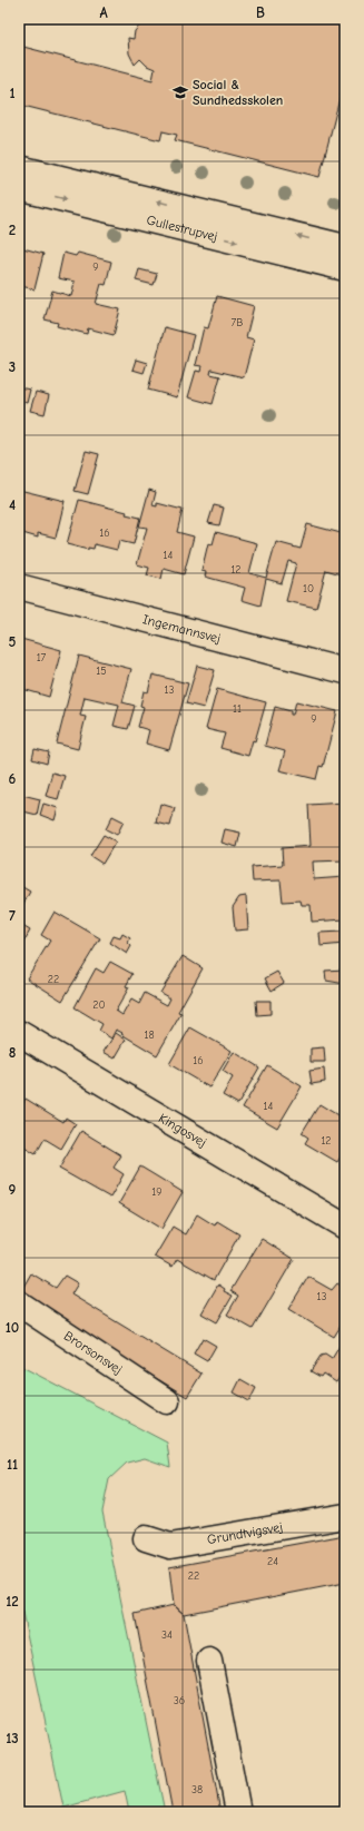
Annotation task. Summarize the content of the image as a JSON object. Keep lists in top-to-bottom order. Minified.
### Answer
{"streets":{"street":["Gullestrupvej","Ingemannsvej","Kingosvej","Brorsonsvej","Grundtvigsvej"]},"places":{"school or university":["Social & Sundhedsskolen"]},"house_numbers":["9","7B","16","14","12","10","17","15","13","11","9","22","20","18","16","14","12","19","13","24","22","34","36","38"],"grid":{"columns":["A","B"],"rows":["1","2","3","4","5","6","7","8","9","10","11","12","13"]}}
